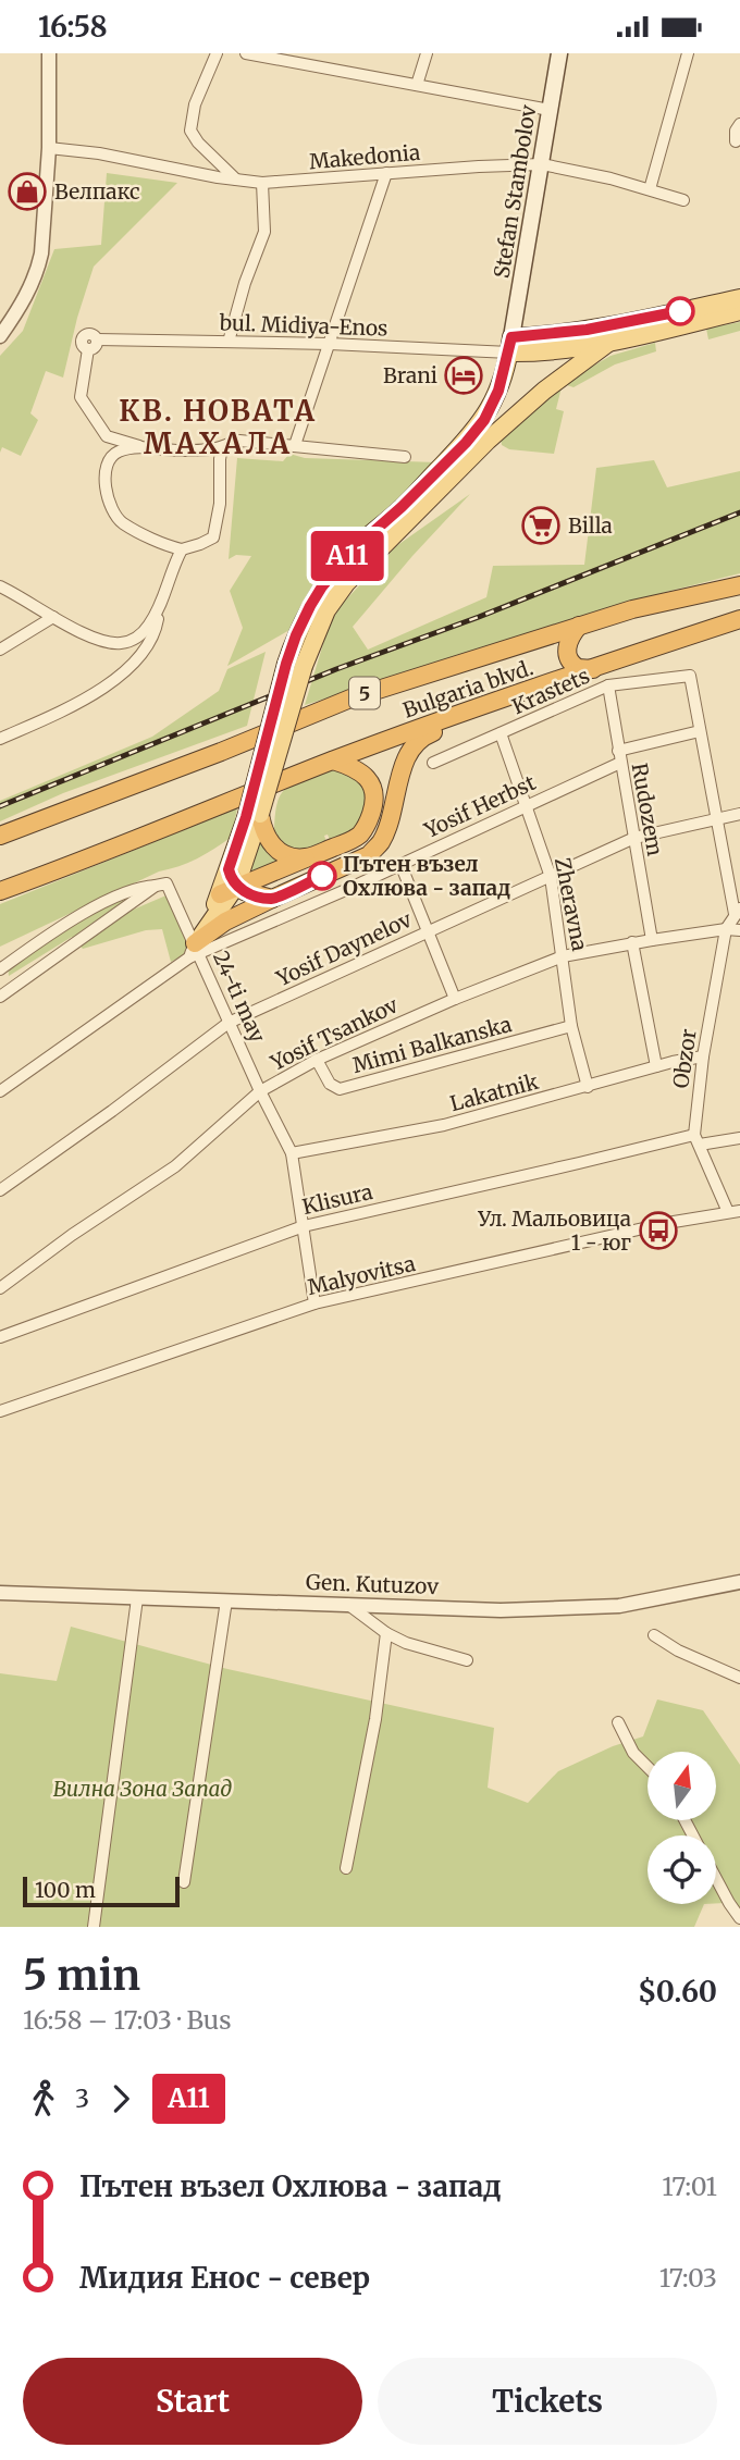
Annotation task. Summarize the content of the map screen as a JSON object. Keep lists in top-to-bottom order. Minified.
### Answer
{"streets":{"highway":["Bulgaria blvd.","5"],"main road":["Stefan Stambolov"],"street":["Makedonia","bul. Midiya-Enos","Krastets","Yosif Herbst","Rudozem","Zheravna","Yosif Daynelov","24-ti may","Yosif Tsankov","Mimi Balkanska","Obzor","Lakatnik","Klisura","Malyovitsa","Gen. Kutuzov"]},"crossings":[["Makedonia","Stefan Stambolov"],["Stefan Stambolov","bul. Midiya-Enos"],["Krastets","Rudozem"],["Krastets","Zheravna"],["Yosif Herbst","Rudozem"],["Yosif Herbst","Zheravna"],["Yosif Herbst","24-ti may"],["Rudozem","Yosif Daynelov"],["Rudozem","Yosif Tsankov"],["Zheravna","Yosif Daynelov"],["Zheravna","Yosif Tsankov"],["Zheravna","Mimi Balkanska"],["Zheravna","Lakatnik"],["Yosif Daynelov","24-ti may"],["24-ti may","Yosif Tsankov"],["24-ti may","Lakatnik"],["24-ti may","Klisura"],["24-ti may","Malyovitsa"],["Yosif Tsankov","Mimi Balkanska"],["Yosif Tsankov","Obzor"],["Obzor","Lakatnik"],["Obzor","Klisura"],["Obzor","Malyovitsa"]],"districts":["КВ. НОВАТА МАХАЛА"],"parks":["Вилна Зона Запад"],"places":{"shop":["Велпакс"],"hotel":["Brani"],"supermarket":["Billa"],"other":["Пътен възел Охлюва - запад"],"bus stop":["Ул. Мальовица 1 - юг"]},"lines":["bus line А11"],"scale_bar":"100 m","north":"top","page":{"status":"16:58","on_map":"А11","scale":"100 m","heading":["5 min","16:58 – 17:03 · Bus","$0.60"],"legs":["3","А11"],"list":[{"name":"Пътен възел Охлюва - запад","value":"17:01"},{"name":"Мидия Енос - север","value":"17:03"}],"buttons":["Start","Tickets"]}}
